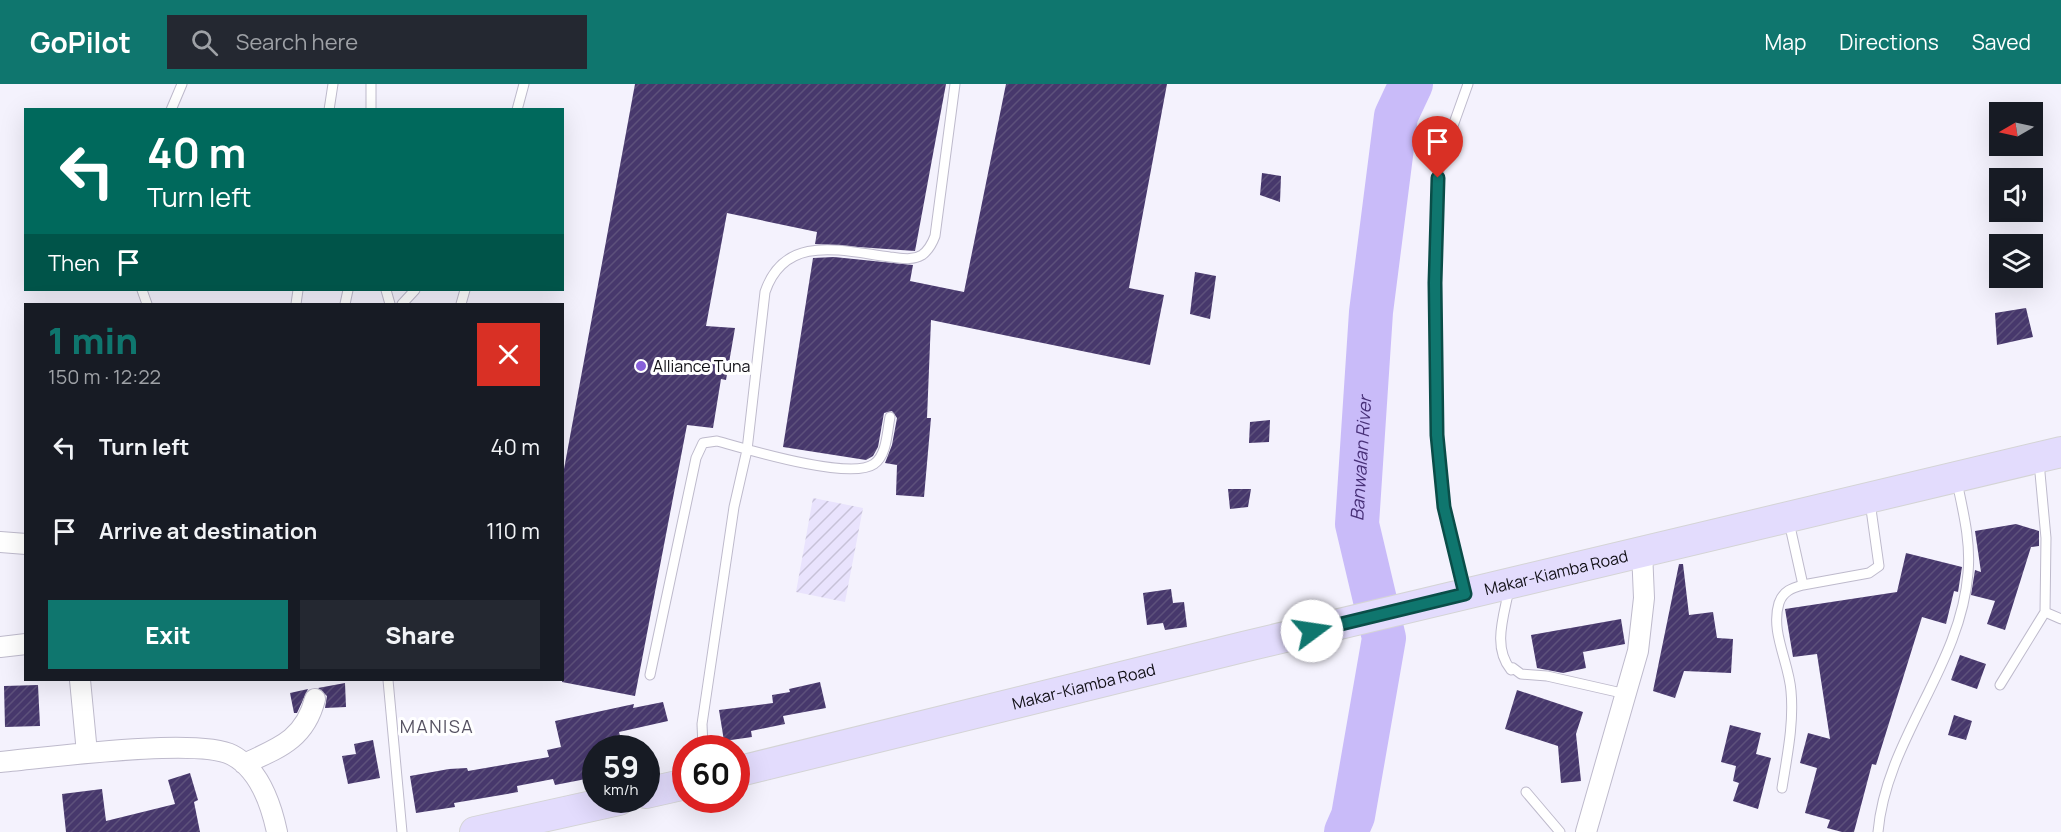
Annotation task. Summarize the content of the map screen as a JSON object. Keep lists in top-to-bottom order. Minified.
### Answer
{"streets":{"main road":["Makar-Kiamba Road"]},"districts":["MANISA"],"water":["Banwalan River"],"places":["Alliance Tuna"],"north":"left","page":{"header":"GoPilot","search":"Search here","nav":["Map","Directions","Saved"],"turn":["40 m","Turn left"],"then":"Then","heading":["1 min","150 m · 12:22"],"list":[{"name":"Turn left","value":"40 m"},{"name":"Arrive at destination","value":"110 m"}],"buttons":["Exit","Share"],"speed":"59 km/h","limit":"60"}}
